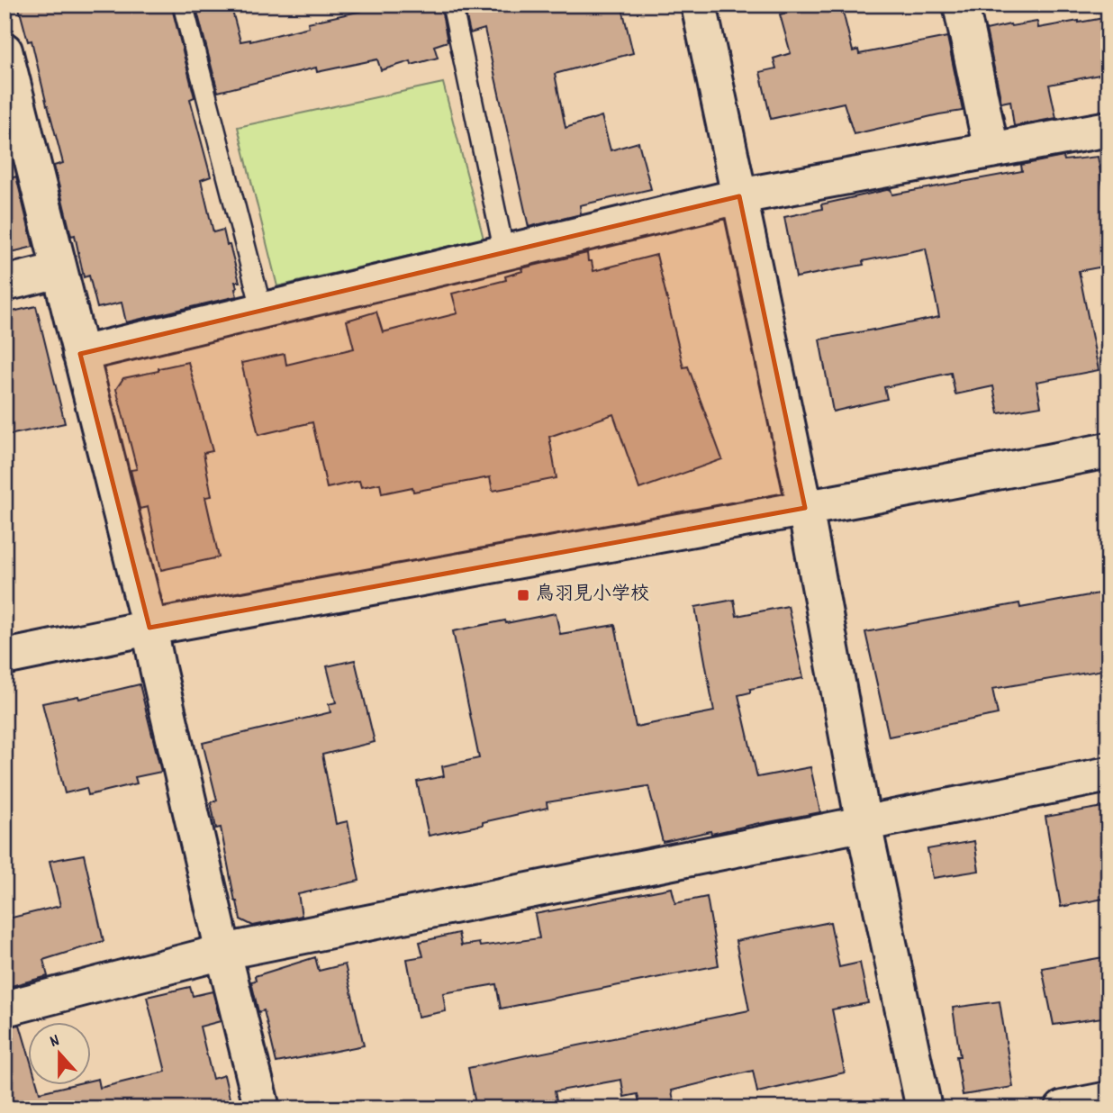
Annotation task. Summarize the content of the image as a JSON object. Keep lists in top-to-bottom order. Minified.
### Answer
{"places":{"transit":["鳥羽見小学校"]},"north":"top"}
